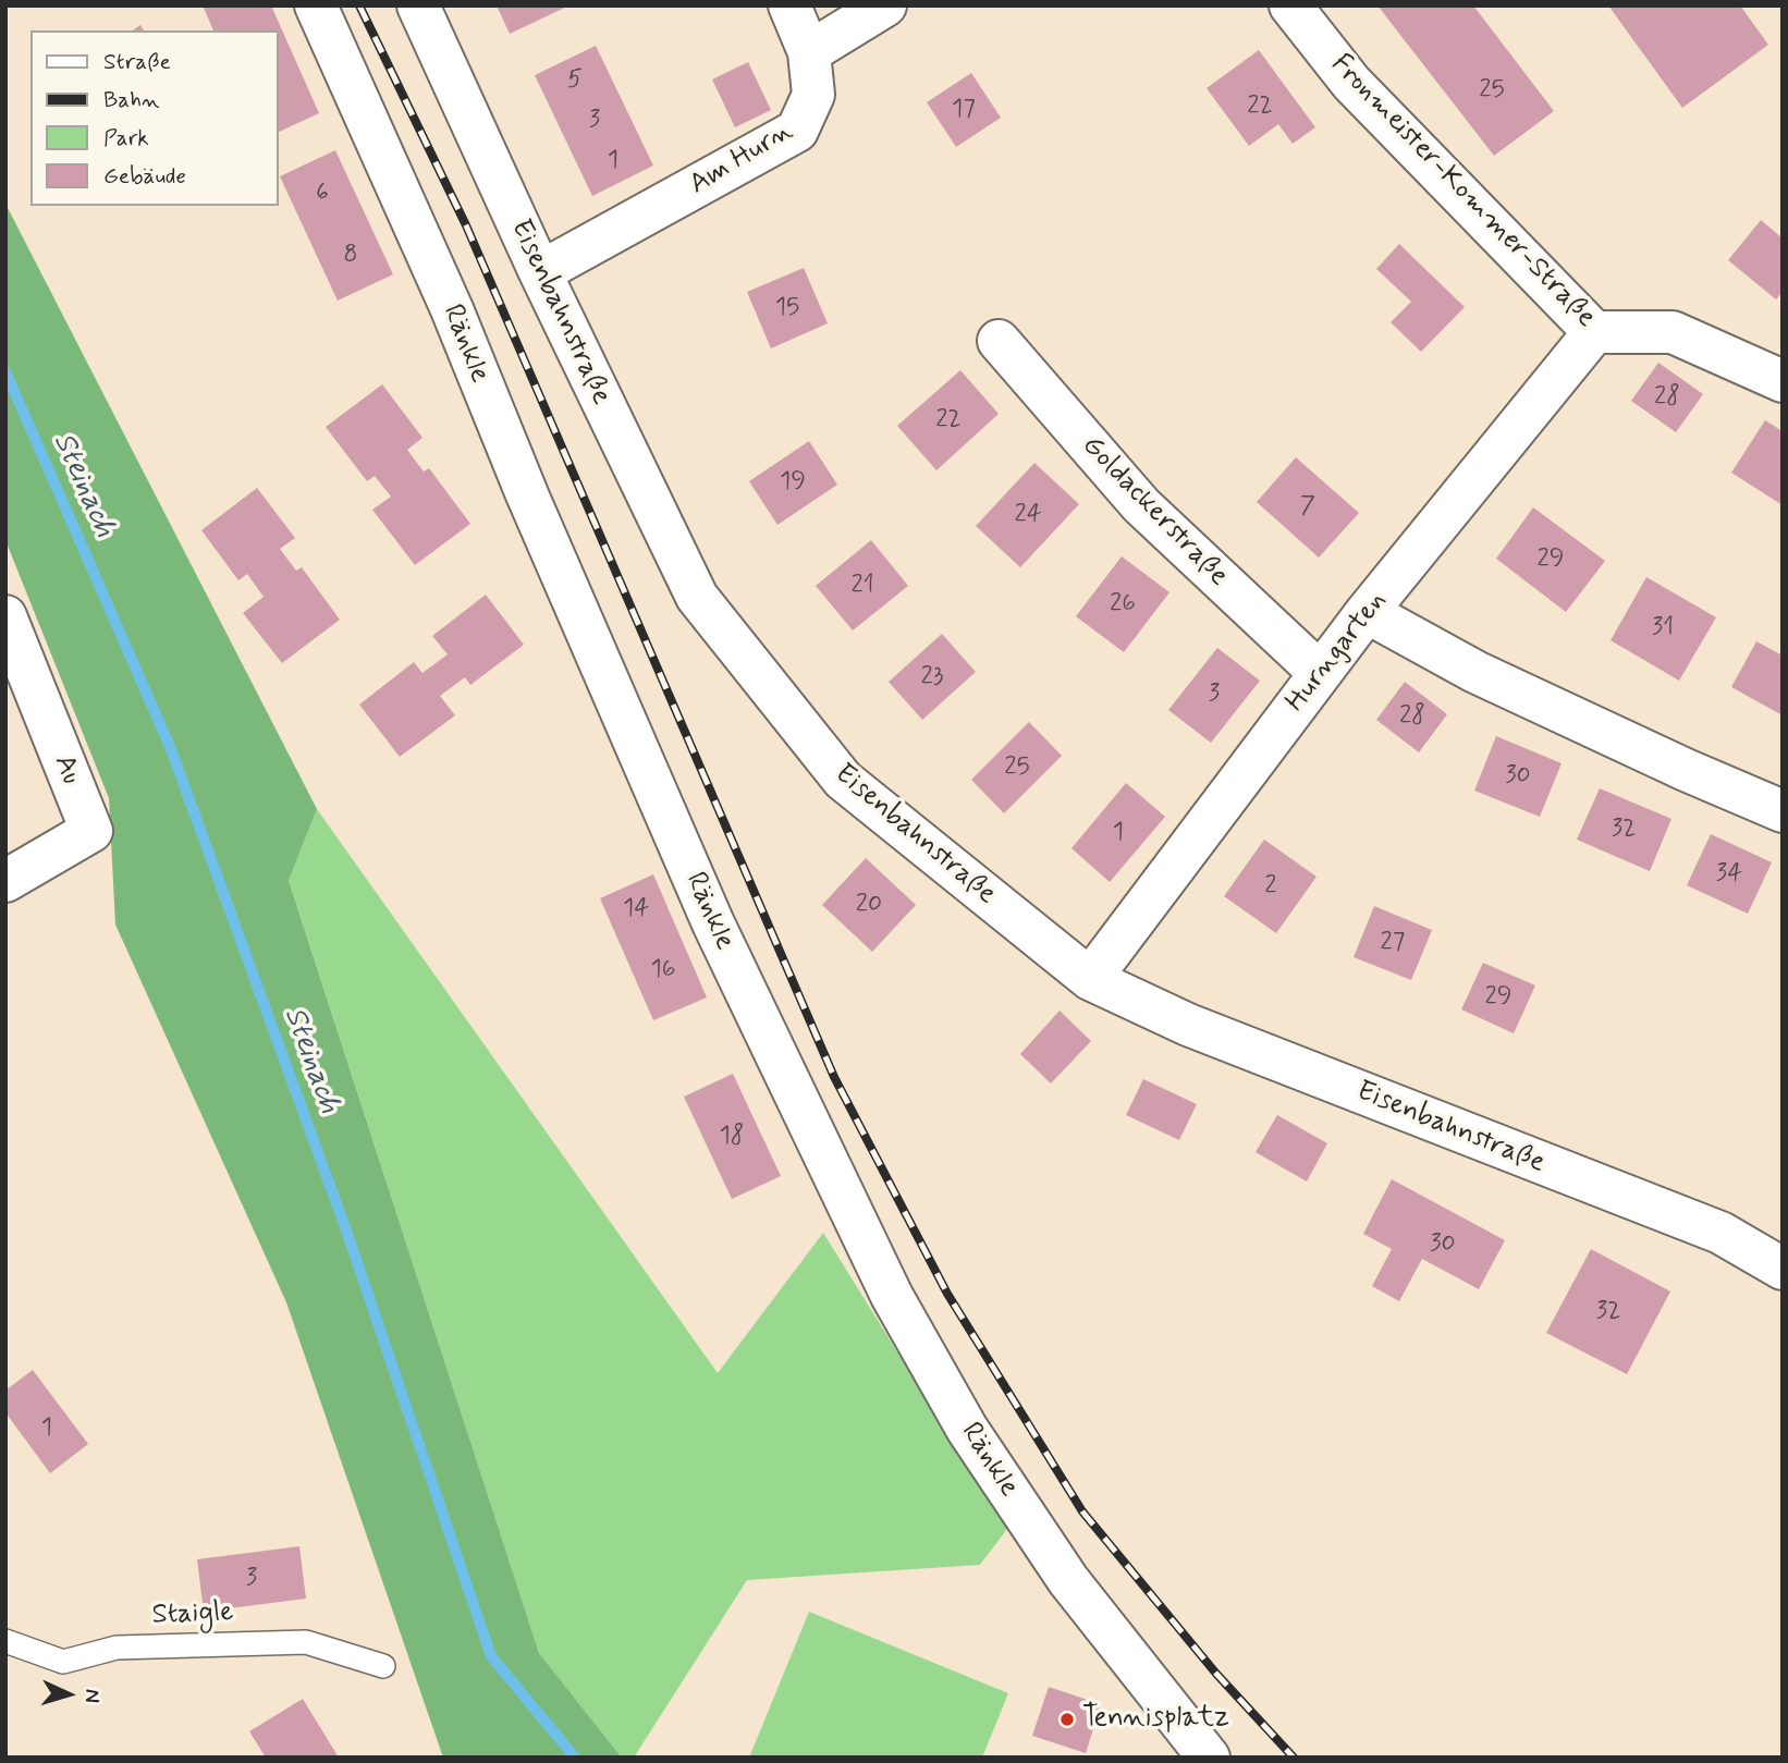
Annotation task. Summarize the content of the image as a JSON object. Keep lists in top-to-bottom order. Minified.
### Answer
{"streets":{"street":["Am Hurn","Fronmeister-Kommer-Straße","Eisenbahnstraße","Ränkle","Goldackerstraße","Hurngarten","Au"],"lane":["Staigle"]},"crossings":[["Am Hurn","Eisenbahnstraße"],["Fronmeister-Kommer-Straße","Hurngarten"],["Eisenbahnstraße","Hurngarten"],["Goldackerstraße","Hurngarten"]],"water":["Steinach"],"places":["Tennisplatz"],"house_numbers":["5","25","22","17","3","1","6","8","15","28","22","19","7","24","29","21","26","31","23","3","28","25","30","32","1","34","2","20","14","27","16","29","18","30","32","1","3"],"legend":["Straße","Bahn","Park","Gebäude"],"north":"right"}
